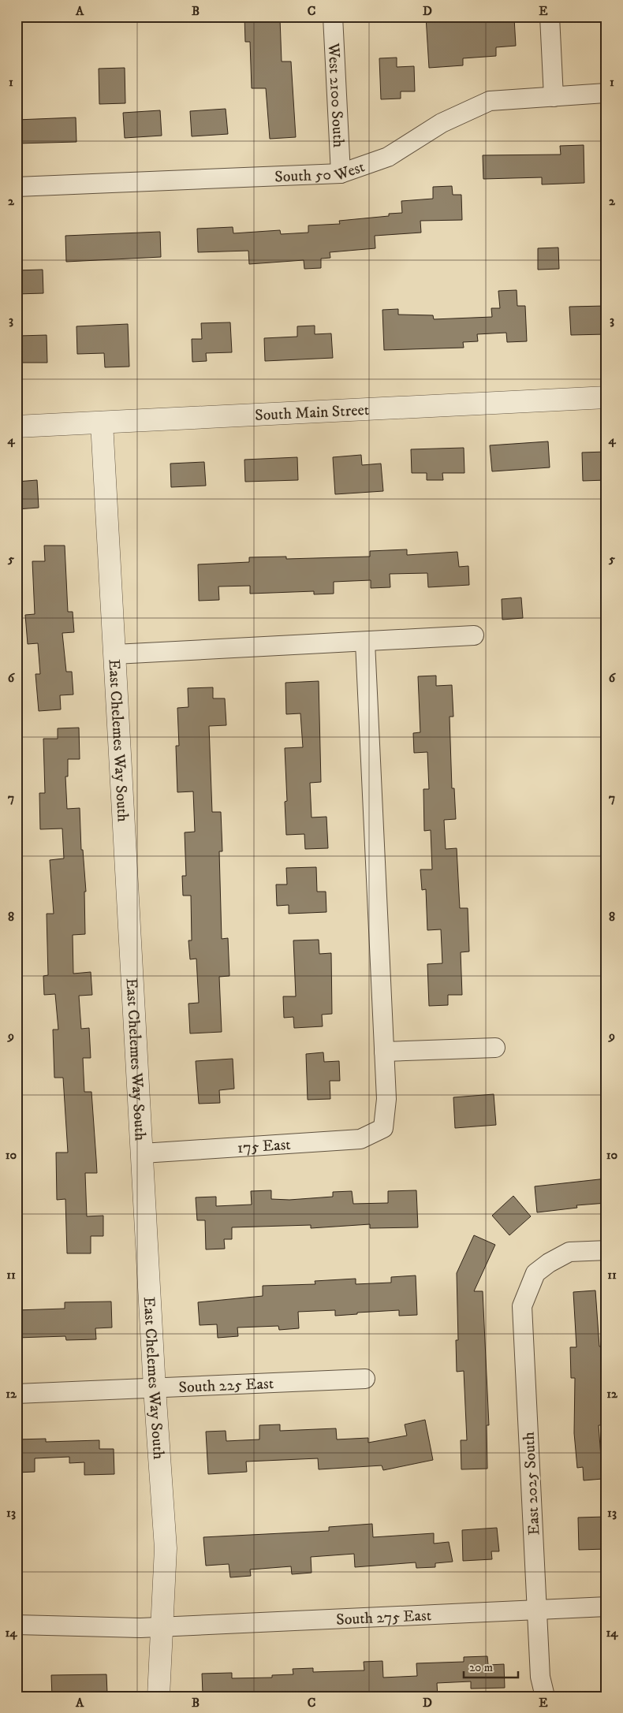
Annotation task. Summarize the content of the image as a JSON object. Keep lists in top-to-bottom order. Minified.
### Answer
{"streets":{"street":["West 2100 South","South 50 West","South Main Street","East Chelemes Way South","175 East","South 225 East","East 2025 South","South 275 East"]},"crossings":[["West 2100 South","South 50 West"],["South Main Street","East Chelemes Way South"],["East Chelemes Way South","175 East"],["East Chelemes Way South","South 225 East"],["East Chelemes Way South","South 275 East"],["East 2025 South","South 275 East"]],"scale_bar":"20 m","grid":{"columns":["A","B","C","D","E"],"rows":["1","2","3","4","5","6","7","8","9","10","11","12","13","14"]}}
